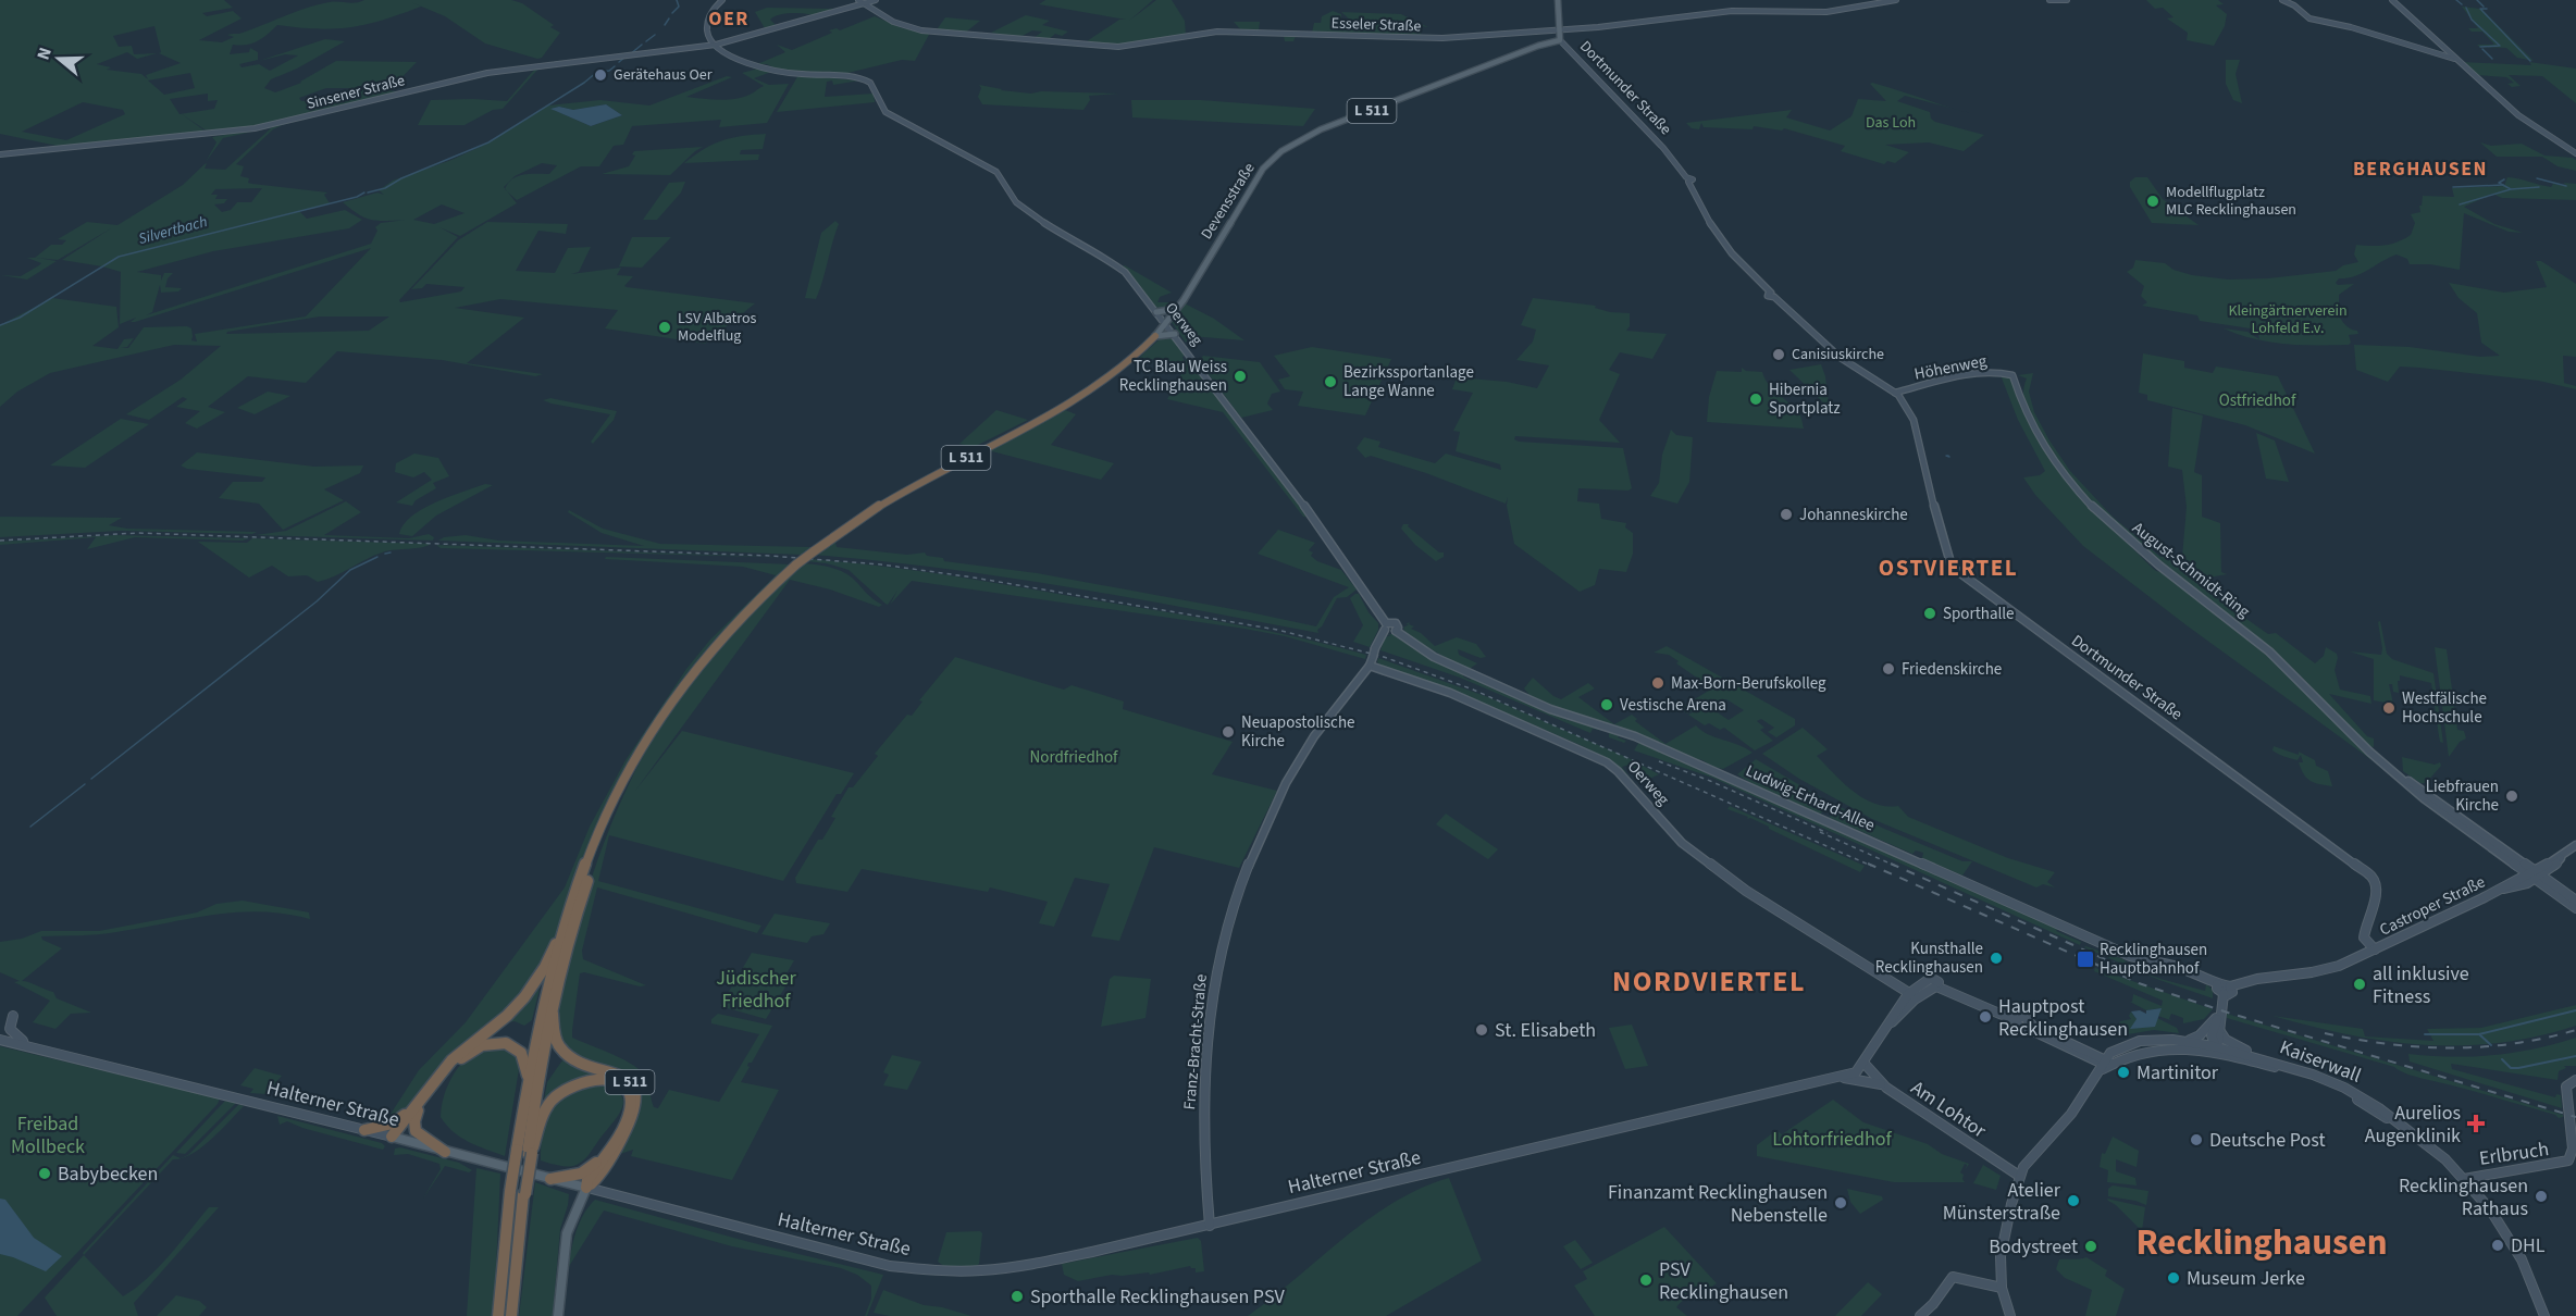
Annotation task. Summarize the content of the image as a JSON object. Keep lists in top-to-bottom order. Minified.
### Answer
{"streets":{"highway":["L 511"],"main road":["Esseler Straße","Dortmunder Straße","Sinsener Straße","Devensstraße","Oerweg","Höhenweg","August-Schmidt-Ring","Ludwig-Erhard-Allee","Castroper Straße","Franz-Bracht-Straße","Kaiserwall","Halterner Straße","Am Lohtor","Erlbruch"]},"crossings":[["Esseler Straße","Dortmunder Straße"],["Esseler Straße","Sinsener Straße"],["Dortmunder Straße","Devensstraße"],["Dortmunder Straße","Höhenweg"],["Dortmunder Straße","Castroper Straße"],["Sinsener Straße","Oerweg"],["L 511","Devensstraße"],["L 511","Oerweg"],["L 511","Halterner Straße"],["Devensstraße","Oerweg"],["Oerweg","Ludwig-Erhard-Allee"],["Oerweg","Franz-Bracht-Straße"],["Höhenweg","August-Schmidt-Ring"],["August-Schmidt-Ring","Castroper Straße"],["Franz-Bracht-Straße","Halterner Straße"],["Kaiserwall","Erlbruch"],["Halterner Straße","Am Lohtor"]],"districts":["OER","BERGHAUSEN","OSTVIERTEL","NORDVIERTEL","Recklinghausen"],"water":["Silvertbach"],"parks":["Das Loh","Kleingärtnerverein Lohfeld E.v.","Ostfriedhof","Nordfriedhof","Jüdischer Friedhof","Freibad Mollbeck","Lohtorfriedhof"],"places":{"other":["Gerätehaus Oer","Modellflugplatz MLC Recklinghausen","LSV Albatros Modelflug","Canisiuskirche","TC Blau Weiss Recklinghausen","Bezirkssportanlage Lange Wanne","Hibernia Sportplatz","Johanneskirche","Sporthalle","Friedenskirche","Max-Born-Berufskolleg","Vestische Arena","Westfälische Hochschule","Neuapostolische Kirche","Liebfrauen Kirche","Kunsthalle Recklinghausen","all inklusive Fitness","Hauptpost Recklinghausen","St. Elisabeth","Martinitor","Deutsche Post","Babybecken","Recklinghausen Rathaus","Atelier Münsterstraße","Finanzamt Recklinghausen Nebenstelle","DHL","Bodystreet","Museum Jerke","PSV Recklinghausen","Sporthalle Recklinghausen PSV"],"transit":["Recklinghausen Hauptbahnhof"],"health":["Aurelios Augenklinik"]},"north":"left"}
